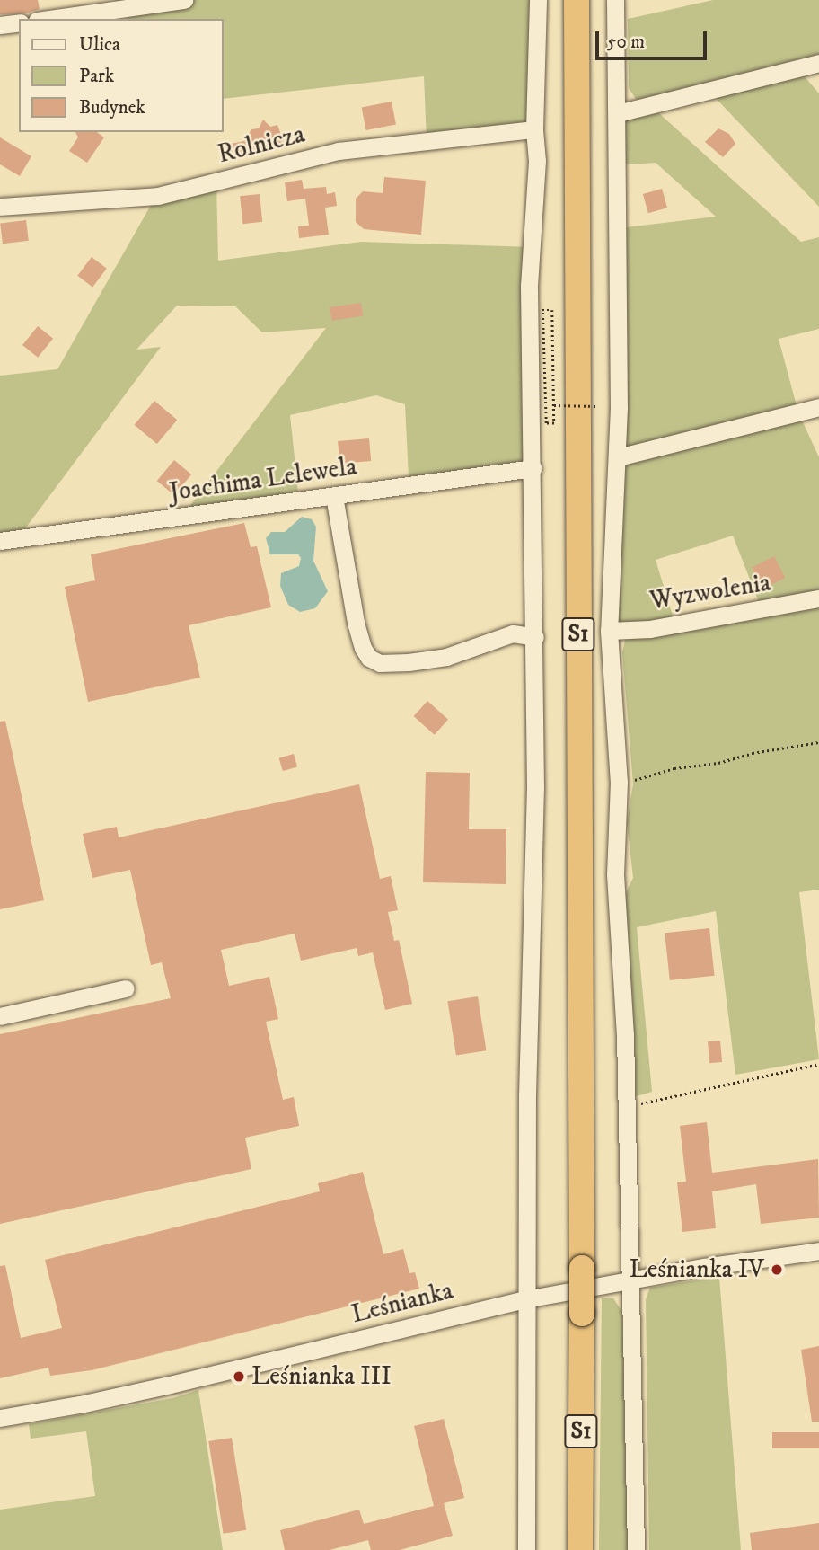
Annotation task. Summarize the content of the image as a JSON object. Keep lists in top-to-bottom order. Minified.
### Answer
{"streets":{"highway":["S1"],"street":["Rolnicza","Joachima Lelewela","Wyzwolenia","Leśnianka"]},"places":["Leśnianka IV","Leśnianka III"],"legend":["Ulica","Park","Budynek"],"scale_bar":"50 m"}
